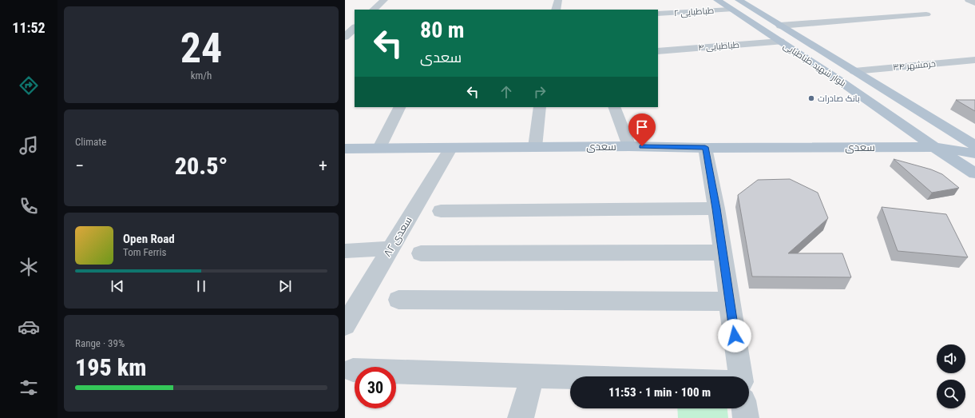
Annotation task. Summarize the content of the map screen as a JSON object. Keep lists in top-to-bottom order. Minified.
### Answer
{"streets":{"main road":["بلوار شهید طباطبایی","سعدی"],"street":["طباطبایی ۲","طباطبایی ۴","خرمشهر ۳۴","سعدی ۸۲"]},"crossings":[["طباطبایی ۲","بلوار شهید طباطبایی"],["طباطبایی ۴","بلوار شهید طباطبایی"],["بلوار شهید طباطبایی","خرمشهر ۳۴"],["بلوار شهید طباطبایی","سعدی"],["سعدی","سعدی ۸۲"]],"places":["بانک صادرات"],"page":{"tabs":"11:52","tile":[["24","km/h"],"Climate",["Range · 39%","195 km"]],"turn":["80 m","سعدی"],"heat":["−","20.5°","+"],"song":["Open Road","Tom Ferris"],"limit":"30","trip":"11:53 · 1 min · 100 m"}}
